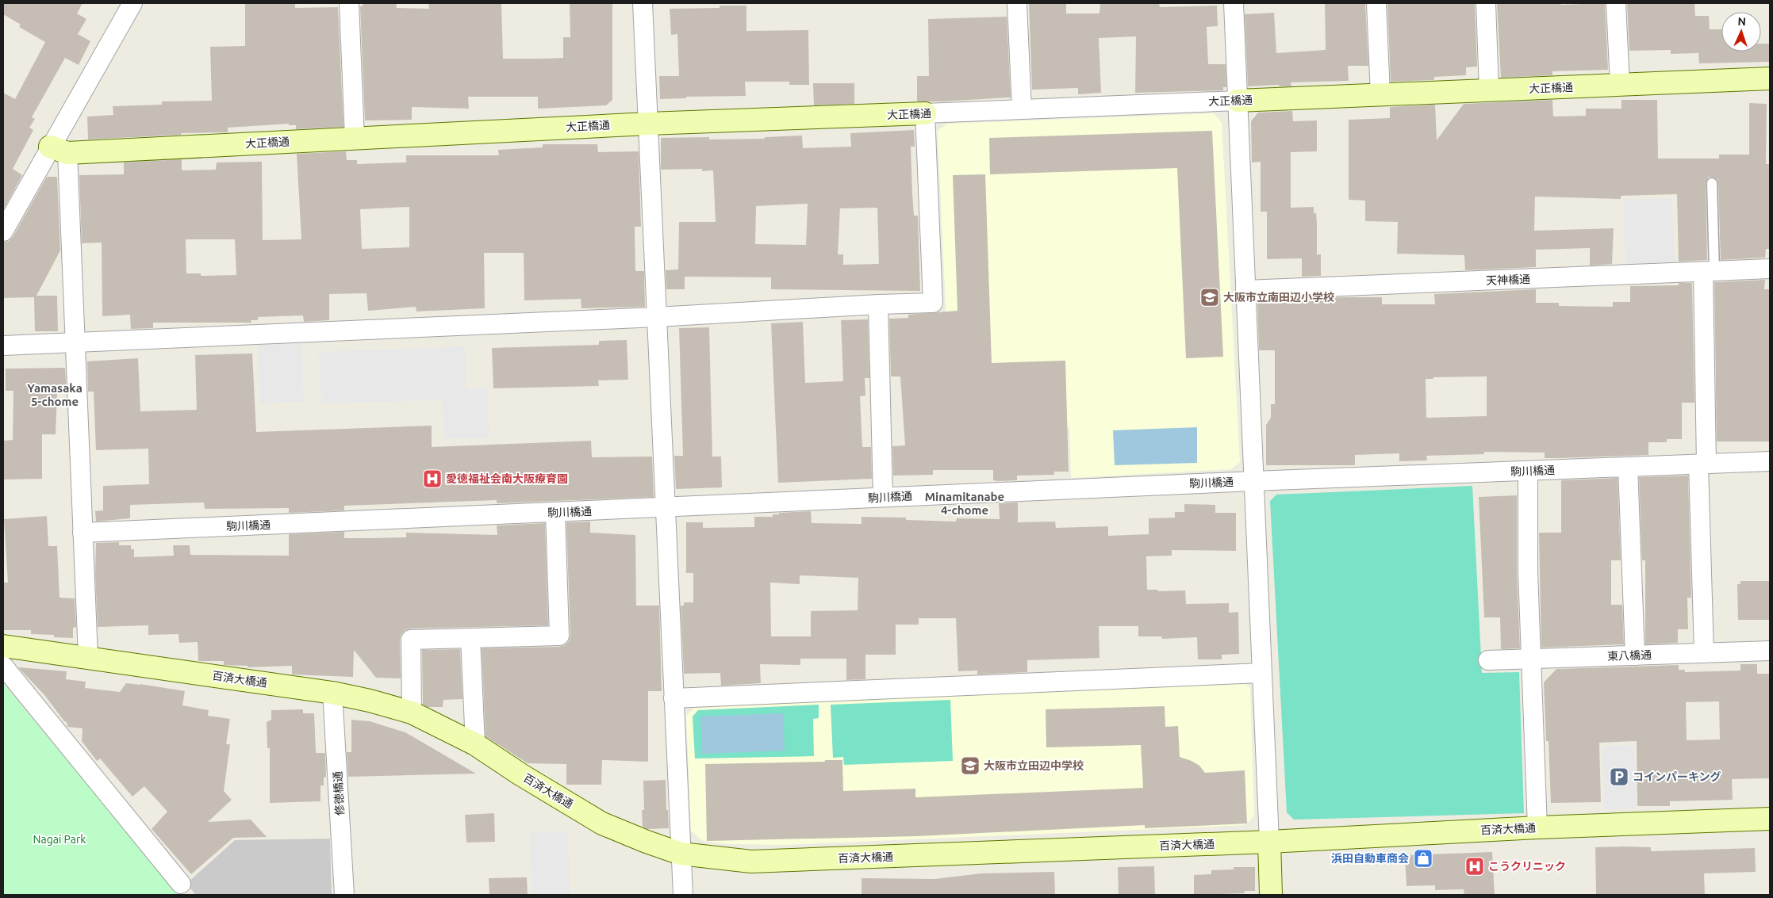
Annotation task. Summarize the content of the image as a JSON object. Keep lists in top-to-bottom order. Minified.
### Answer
{"streets":{"street":["大正橋通","天神橋通","駒川橋通","東八橋通","百済大橋通","修徳橋通"]},"crossings":[["百済大橋通","修徳橋通"]],"districts":["Yamasaka 5-chome","Minamitanabe 4-chome"],"parks":["Nagai Park"],"places":{"school or university":["大阪市立南田辺小学校","大阪市立田辺中学校"],"hospital":["愛徳福祉会南大阪療育園","こうクリニック"],"parking":["コインパーキング"],"shop":["浜田自動車商会"]},"north":"top"}
